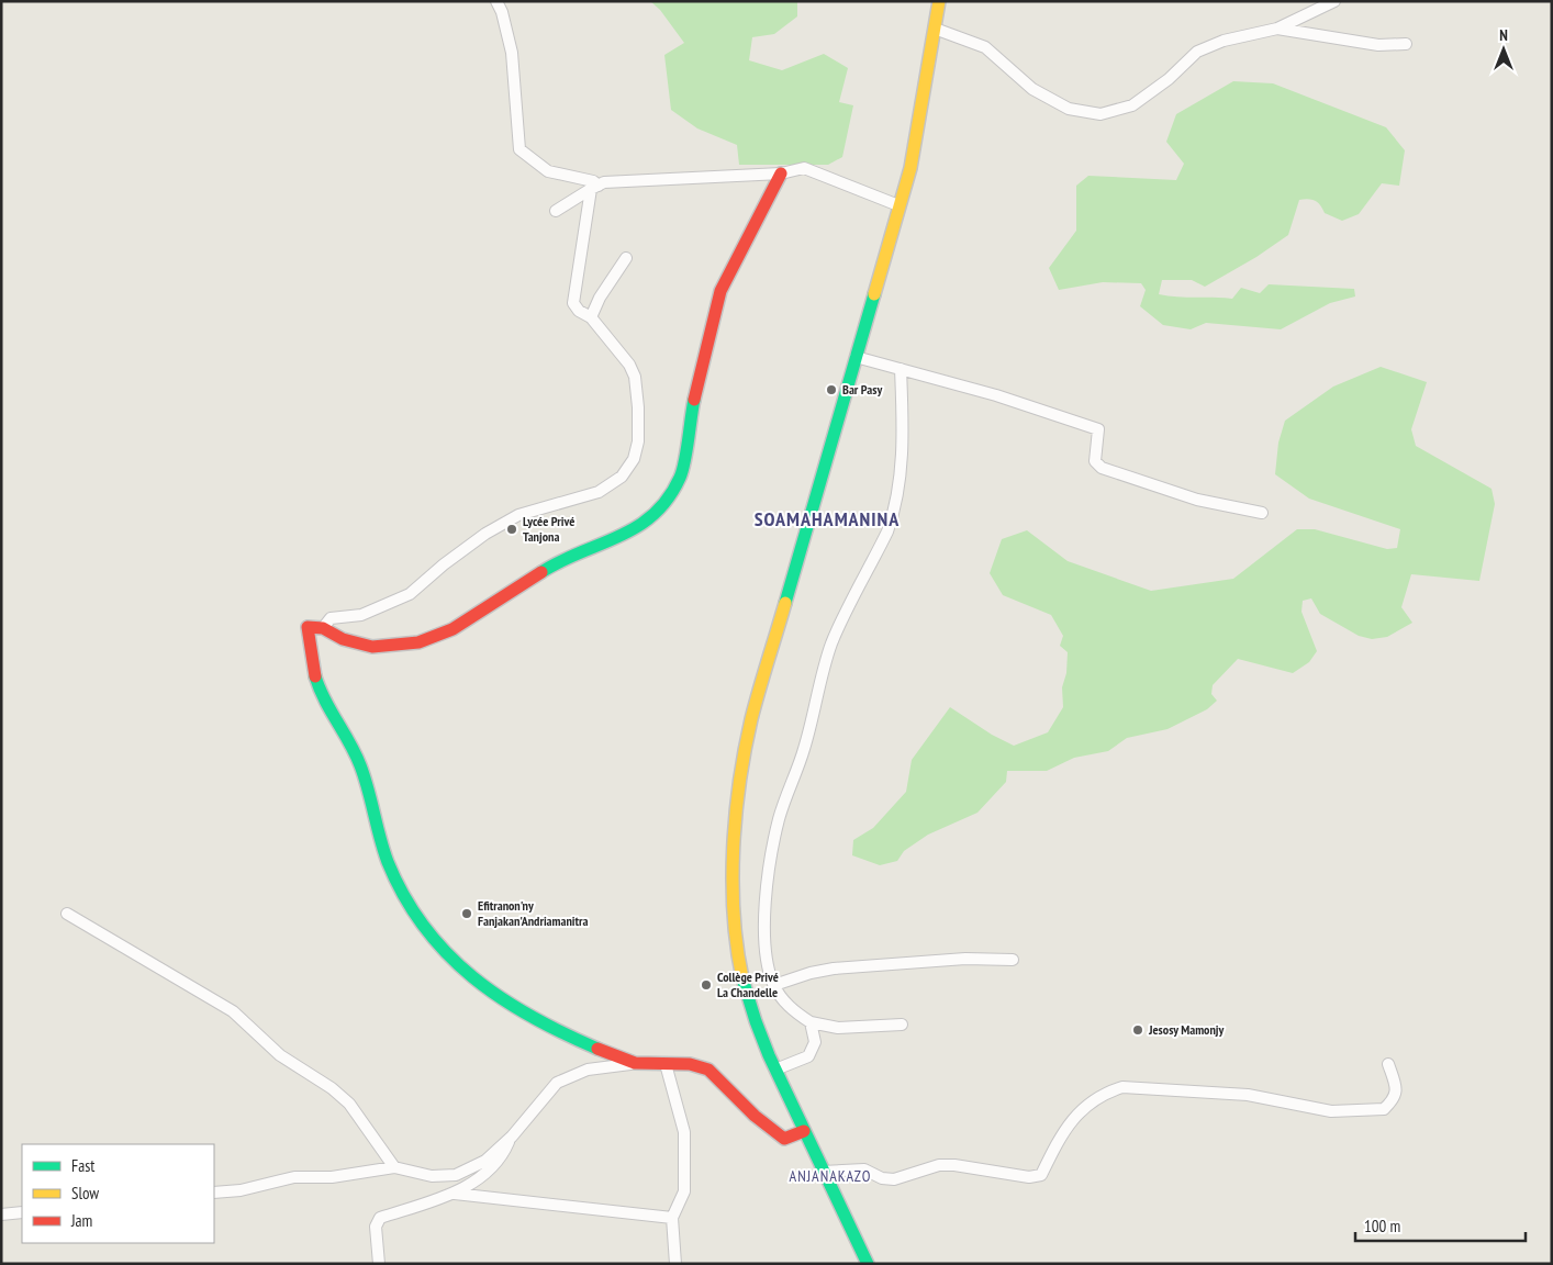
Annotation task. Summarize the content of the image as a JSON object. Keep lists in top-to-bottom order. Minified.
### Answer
{"districts":["SOAMAHAMANINA","ANJANAKAZO"],"places":["Bar Pasy","Lycée Privé Tanjona","Efitranon'ny Fanjakan'Andriamanitra","Collège Privé La Chandelle","Jesosy Mamonjy"],"legend":["Fast","Slow","Jam"],"scale_bar":"100 m","north":"top"}
